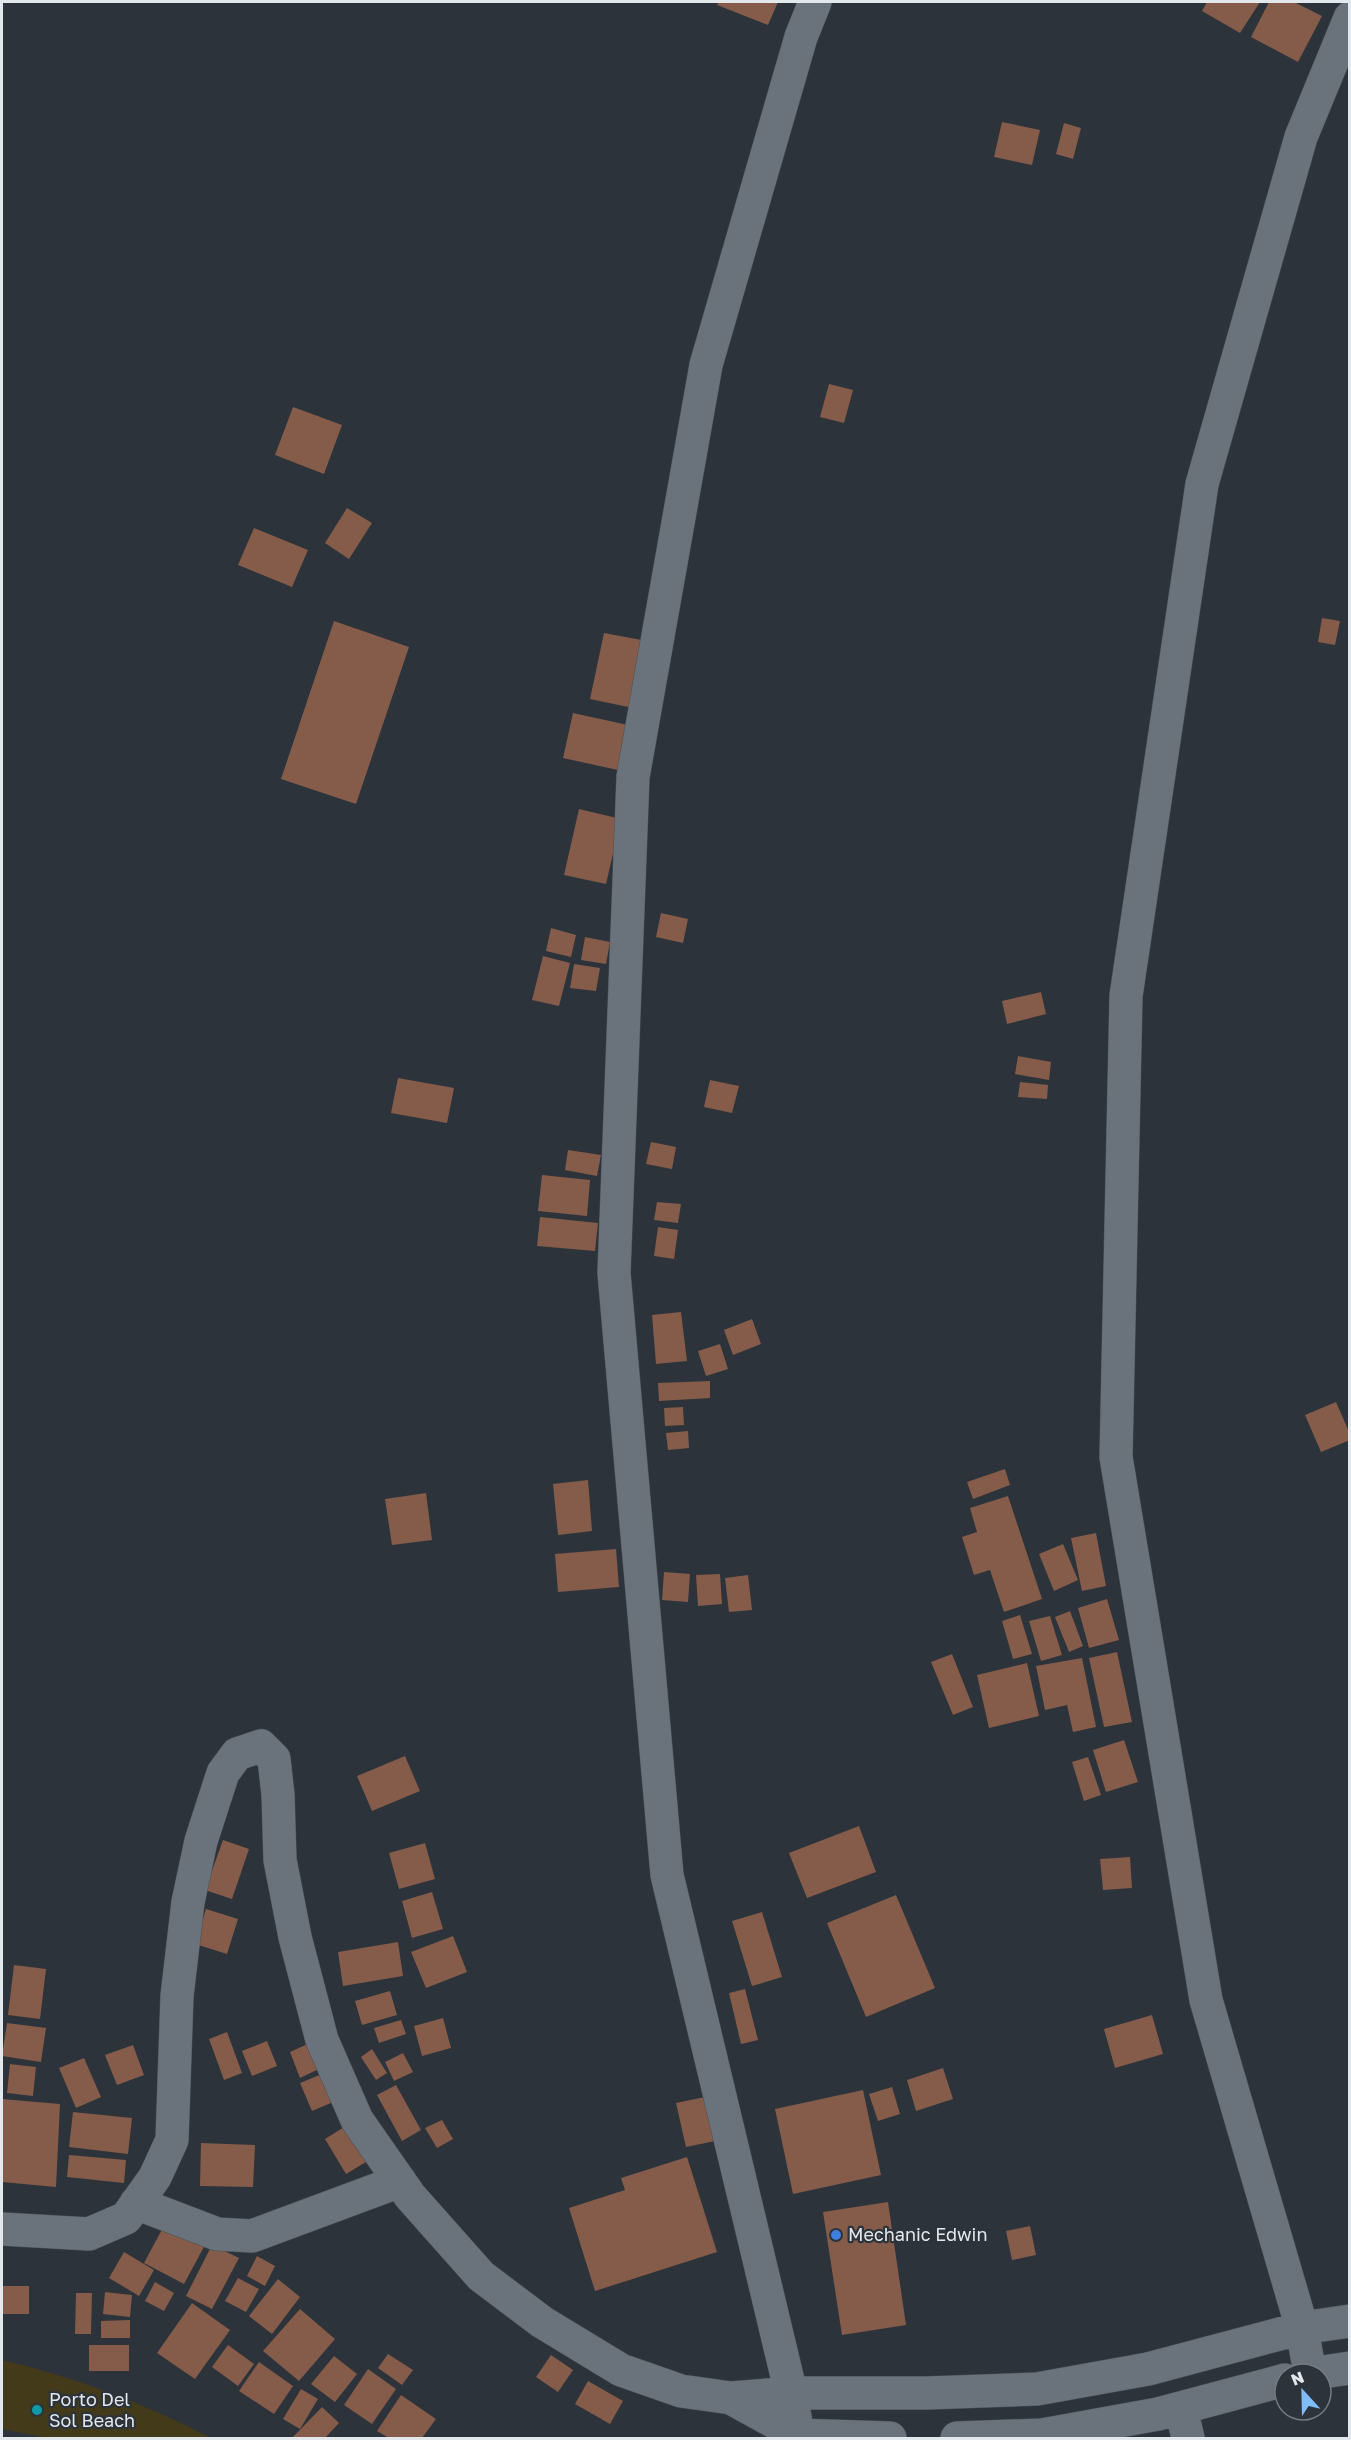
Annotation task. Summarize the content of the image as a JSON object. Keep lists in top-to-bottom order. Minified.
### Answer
{"places":["Mechanic Edwin","Porto Del Sol Beach"],"north":"top"}
